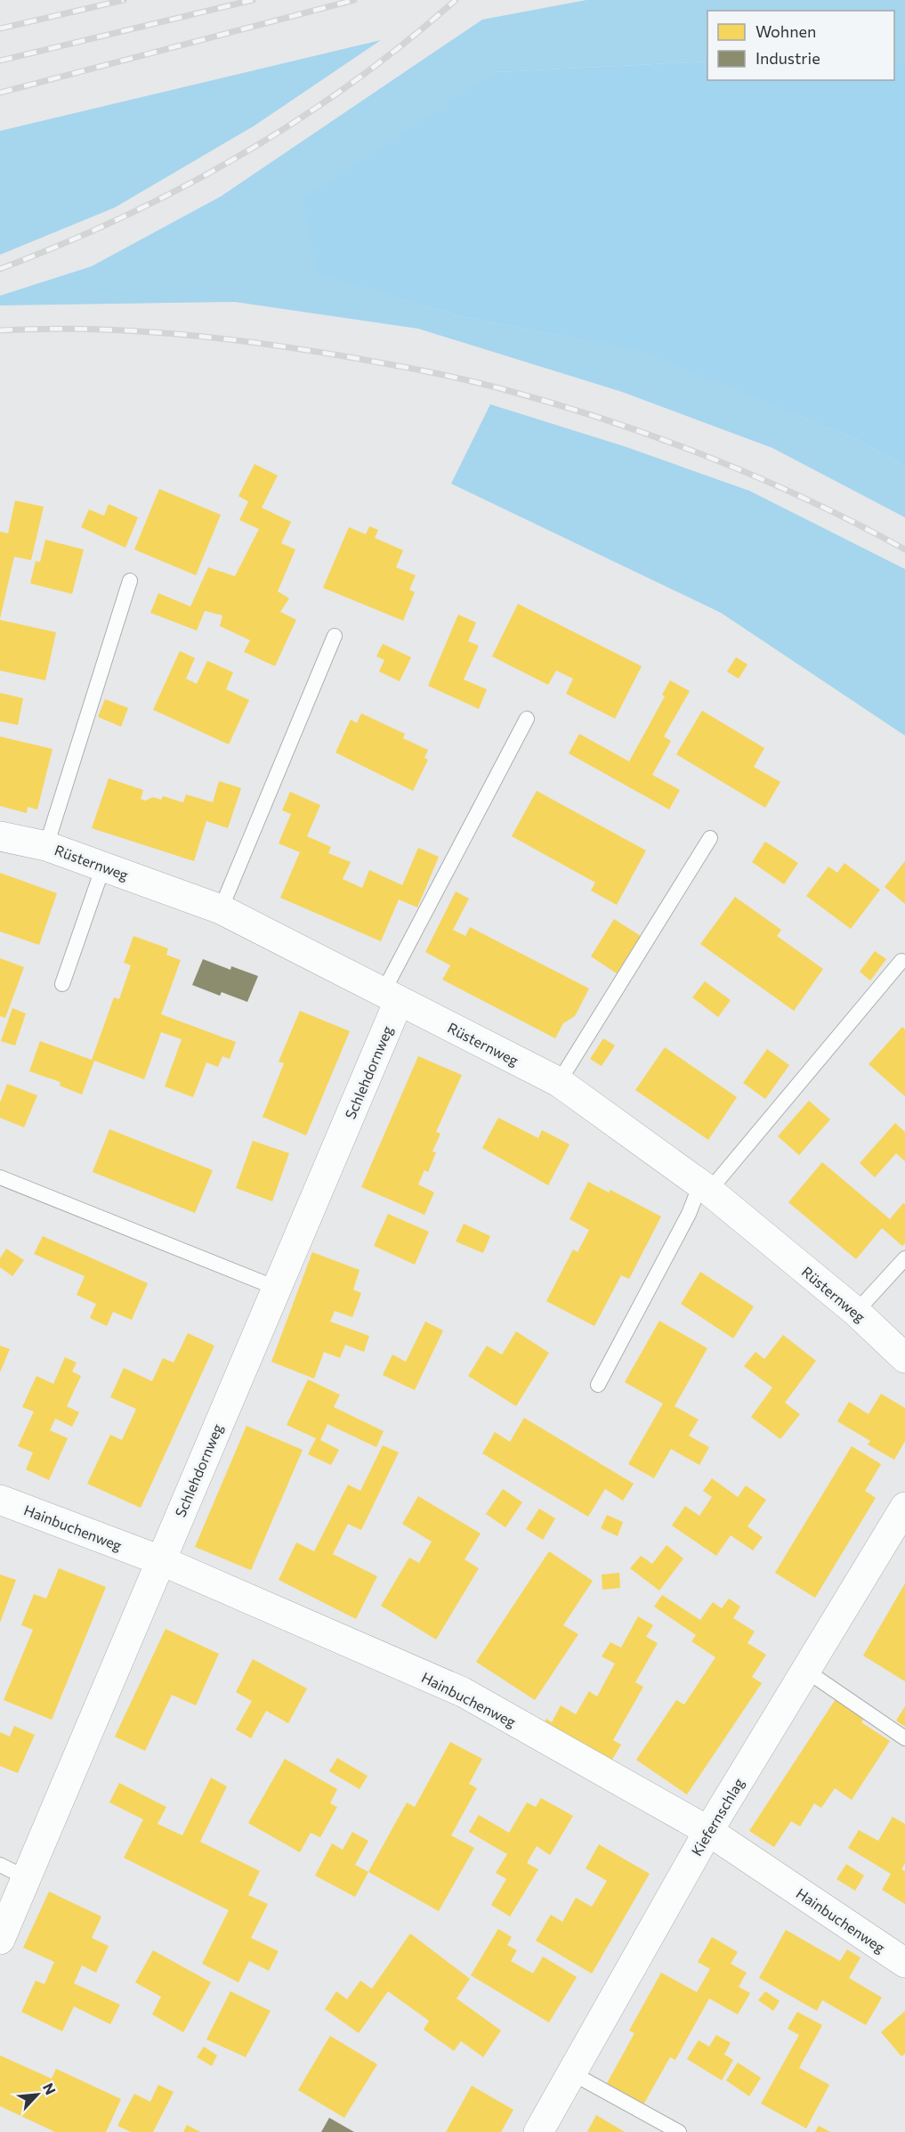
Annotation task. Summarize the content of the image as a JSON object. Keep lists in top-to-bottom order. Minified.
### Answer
{"streets":{"street":["Rüsternweg","Schlehdornweg","Hainbuchenweg","Kiefernschlag"]},"crossings":[["Rüsternweg","Schlehdornweg"],["Schlehdornweg","Hainbuchenweg"],["Hainbuchenweg","Kiefernschlag"]],"legend":["Wohnen","Industrie"],"north":"top right"}
